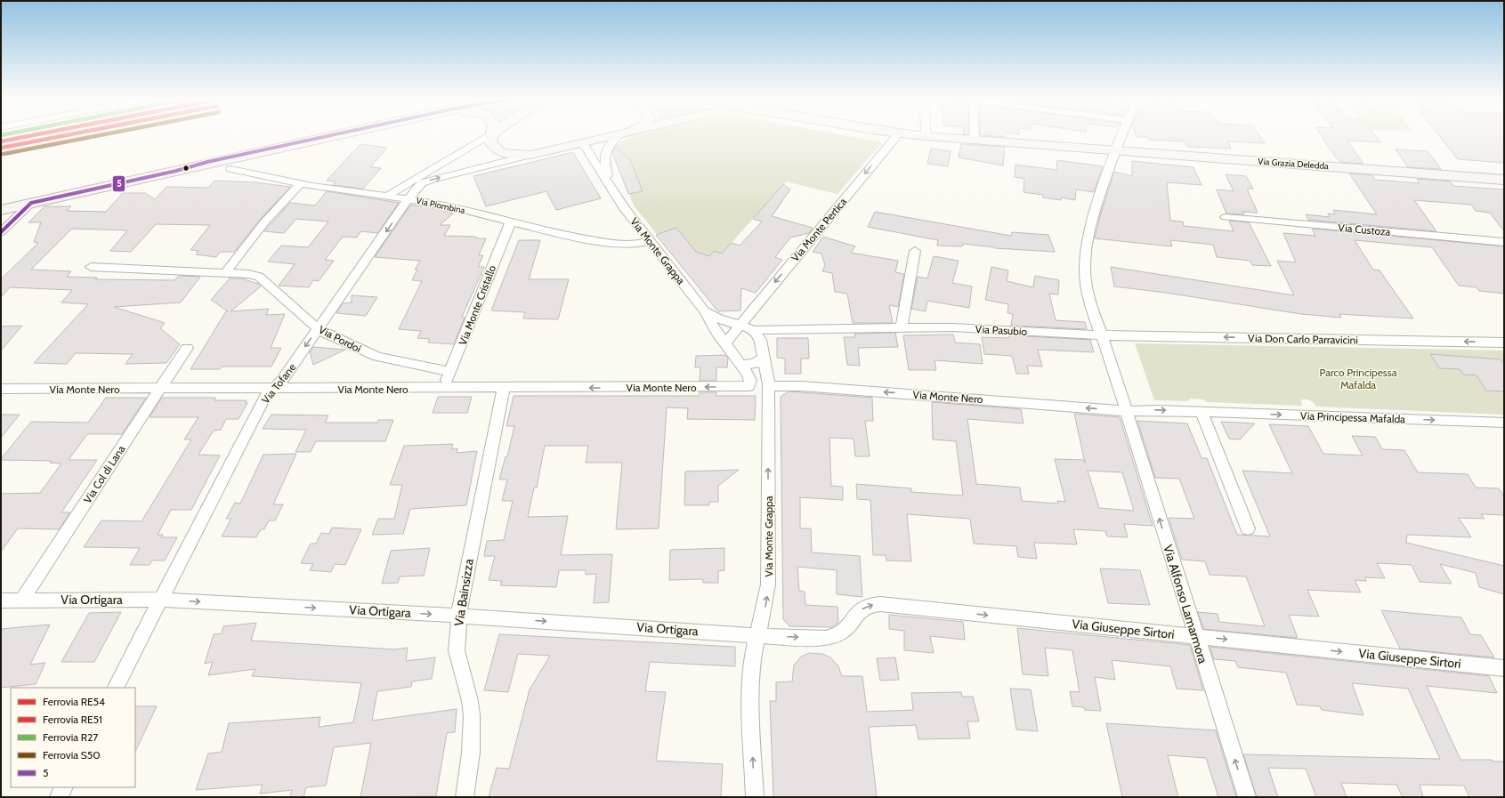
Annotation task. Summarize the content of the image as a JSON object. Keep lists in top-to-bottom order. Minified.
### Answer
{"streets":{"main road":["Via Grazia Deledda","Via Monte Grappa"],"street":["Via Piombina","Via Monte Pertica","Via Custoza","Via Monte Cristallo","Via Pasubio","Via Pordoi","Via Don Carlo Parravicini","Via Tofane","Via Monte Nero","Via Principessa Mafalda","Via Col di Lana","Via Bainsizza","Via Ortigara","Via Alfonso Lamarmora","Via Giuseppe Sirtori"]},"crossings":[["Via Piombina","Via Monte Grappa"],["Via Piombina","Via Monte Cristallo"],["Via Piombina","Via Tofane"],["Via Monte Pertica","Via Monte Grappa"],["Via Monte Pertica","Via Pasubio"],["Via Monte Grappa","Via Pasubio"],["Via Monte Grappa","Via Monte Nero"],["Via Monte Grappa","Via Ortigara"],["Via Monte Grappa","Via Giuseppe Sirtori"],["Via Monte Cristallo","Via Pordoi"],["Via Monte Cristallo","Via Monte Nero"],["Via Pasubio","Via Don Carlo Parravicini"],["Via Pasubio","Via Alfonso Lamarmora"],["Via Pordoi","Via Tofane"],["Via Don Carlo Parravicini","Via Alfonso Lamarmora"],["Via Tofane","Via Monte Nero"],["Via Tofane","Via Ortigara"],["Via Monte Nero","Via Principessa Mafalda"],["Via Monte Nero","Via Col di Lana"],["Via Monte Nero","Via Bainsizza"],["Via Monte Nero","Via Alfonso Lamarmora"],["Via Principessa Mafalda","Via Alfonso Lamarmora"],["Via Col di Lana","Via Ortigara"],["Via Bainsizza","Via Ortigara"],["Via Ortigara","Via Giuseppe Sirtori"],["Via Alfonso Lamarmora","Via Giuseppe Sirtori"]],"one_way":["Via Monte Pertica","Via Monte Grappa","Via Don Carlo Parravicini","Via Monte Nero","Via Principessa Mafalda","Via Ortigara","Via Giuseppe Sirtori"],"parks":["Parco Principessa Mafalda"],"lines":["rail line RE54","rail line RE51","rail line S50","transit line 5"],"legend":["Ferrovia RE54","Ferrovia RE51","Ferrovia R27","Ferrovia S50","5"]}
